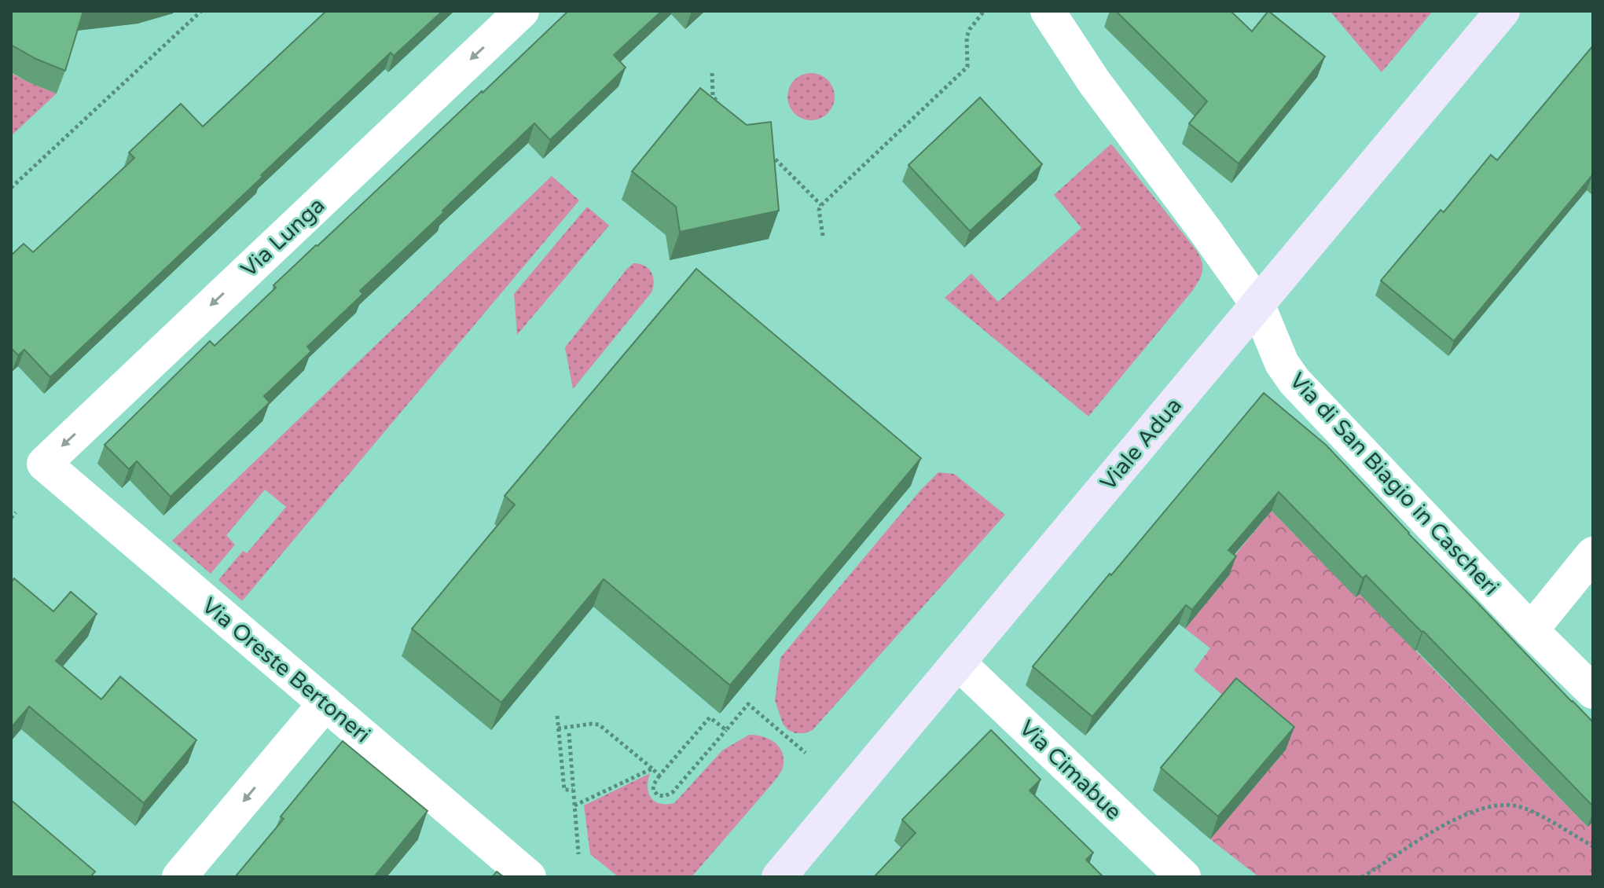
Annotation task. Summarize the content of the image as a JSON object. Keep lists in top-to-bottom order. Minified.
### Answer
{"streets":{"main road":["Viale Adua"],"street":["Via Lunga","Via di San Biagio in Cascheri","Via Oreste Bertoneri","Via Cimabue"]},"crossings":[["Via Lunga","Via Oreste Bertoneri"],["Viale Adua","Via di San Biagio in Cascheri"],["Viale Adua","Via Cimabue"]],"one_way":["Via Lunga"]}
